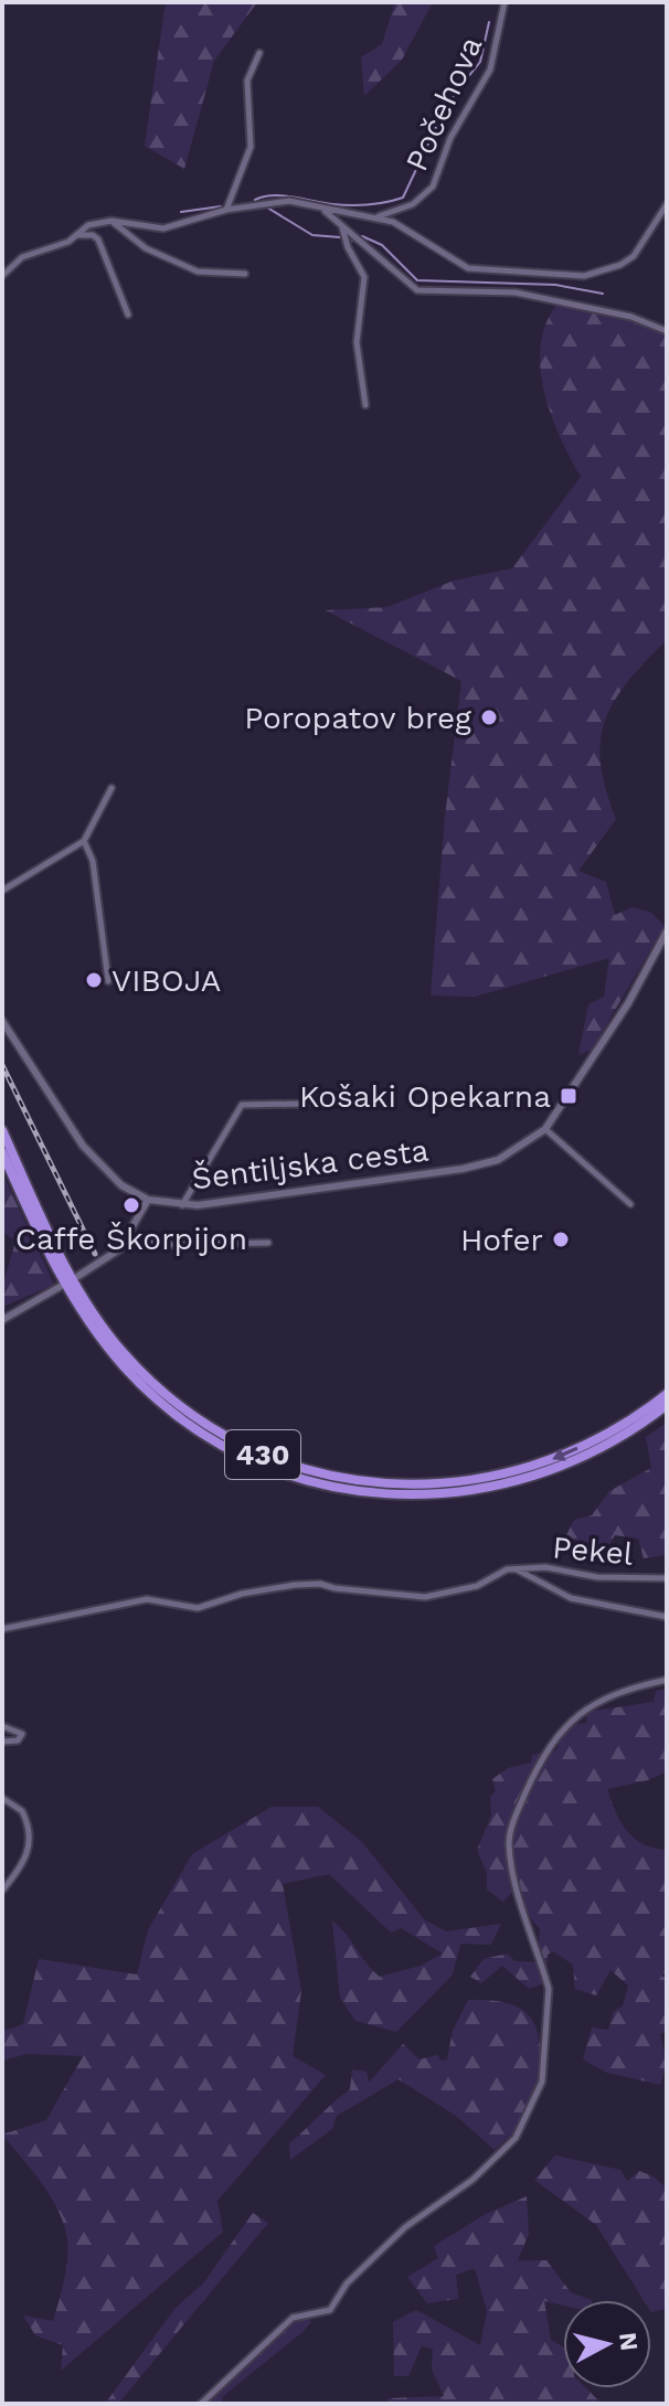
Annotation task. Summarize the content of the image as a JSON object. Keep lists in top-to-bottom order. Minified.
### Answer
{"streets":{"highway":["430"],"street":["Počehova","Šentiljska cesta","Pekel"]},"places":{"other":["Poropatov breg","VIBOJA","Caffe Škorpijon","Hofer"],"transit":["Košaki Opekarna"]},"north":"right"}
